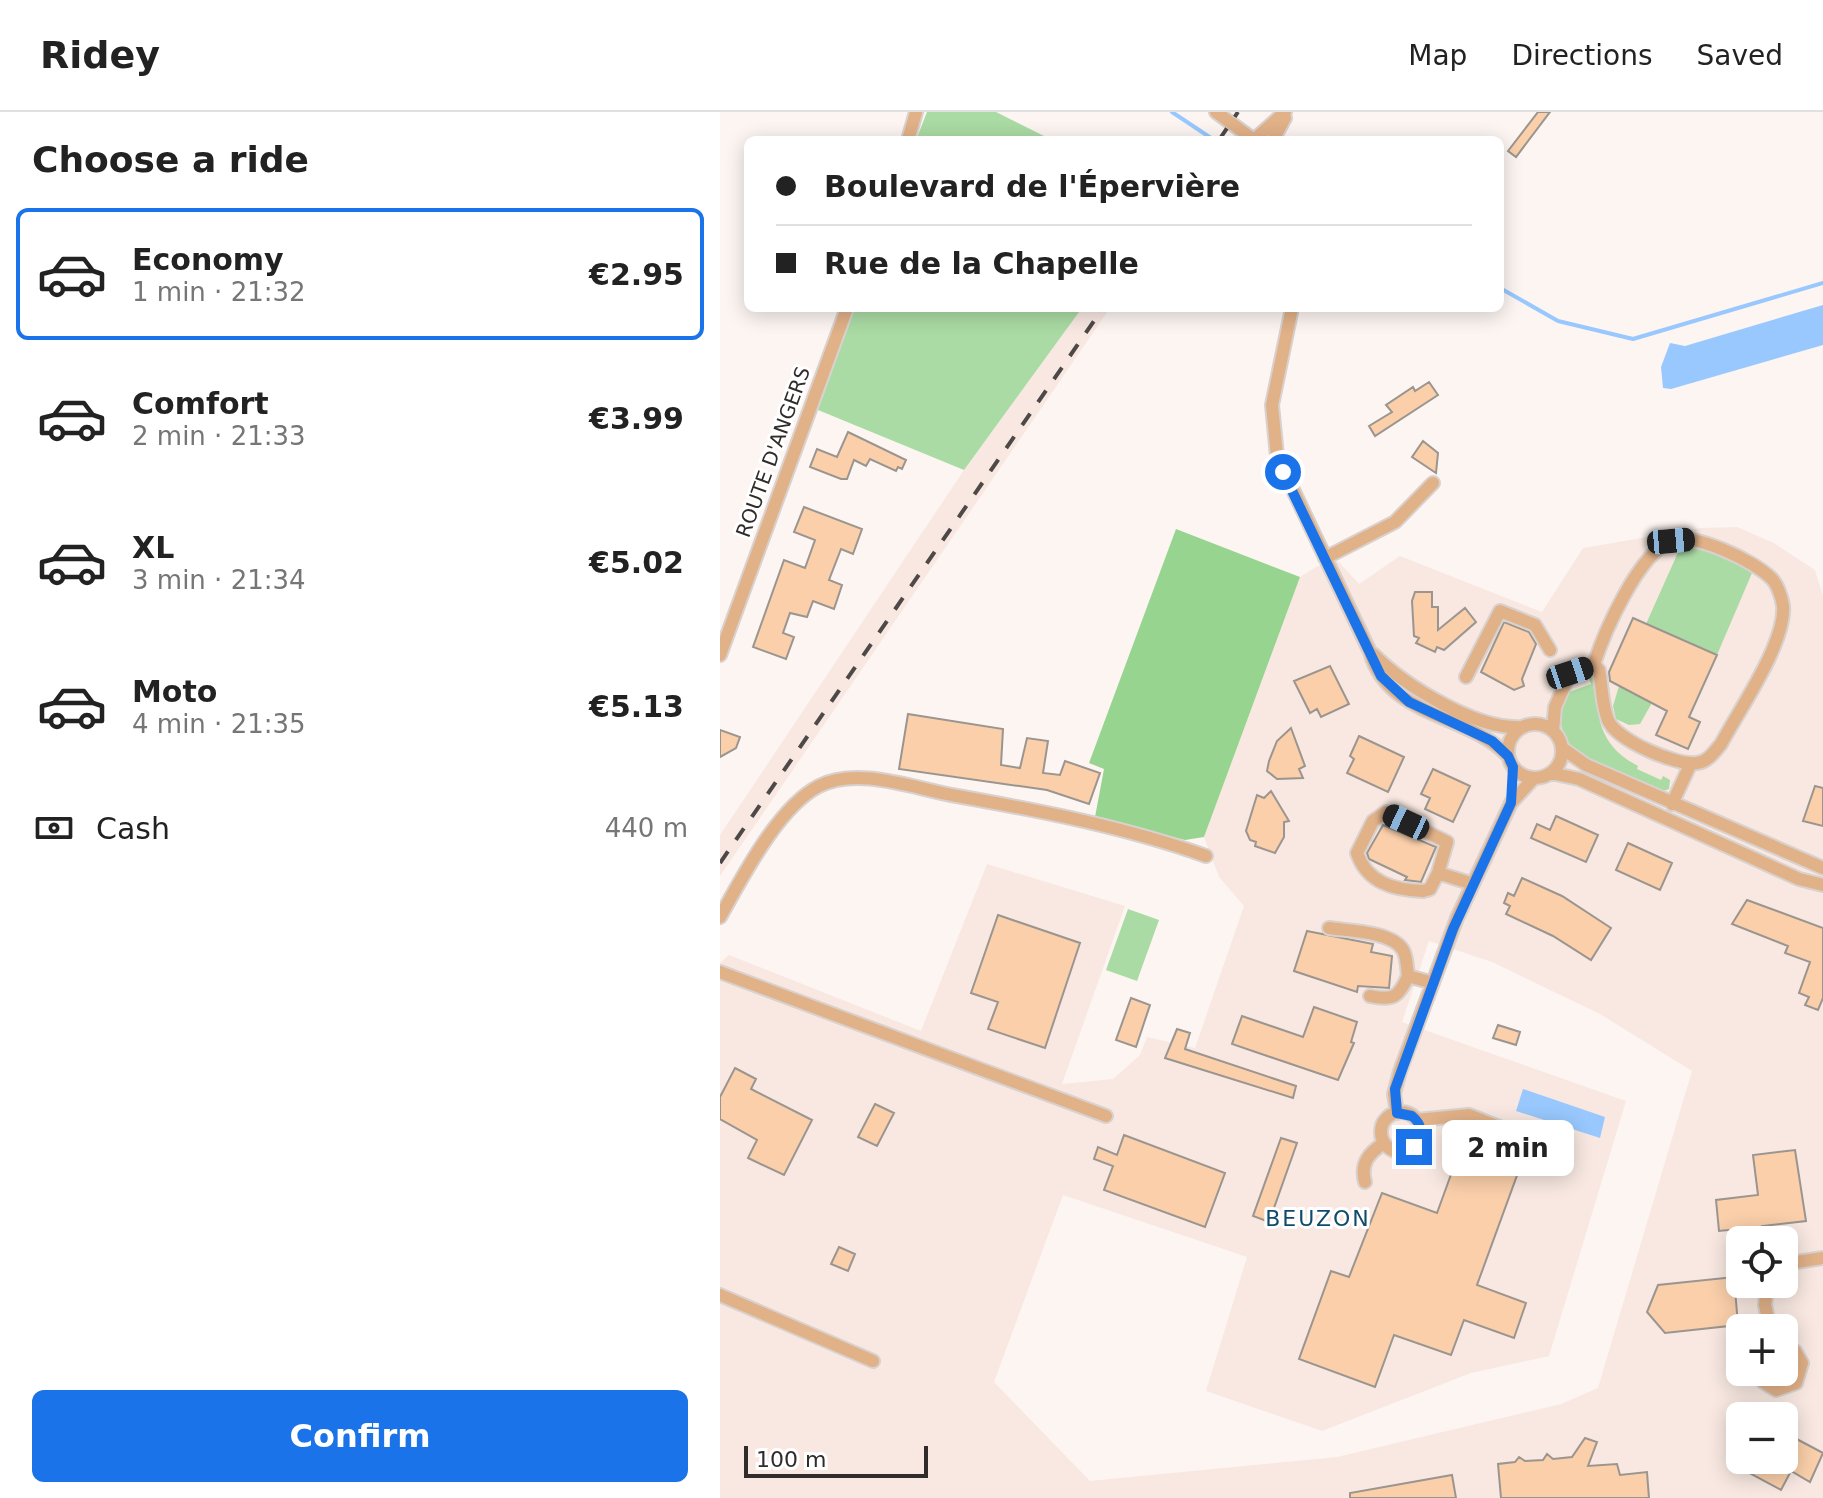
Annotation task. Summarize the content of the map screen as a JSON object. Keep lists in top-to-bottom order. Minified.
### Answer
{"streets":{"street":["ROUTE D'ANGERS"]},"districts":["BEUZON"],"scale_bar":"100 m","page":{"header":"Ridey","nav":["Map","Directions","Saved"],"heading":"Choose a ride","banner":["Boulevard de l'Épervière","Rue de la Chapelle"],"list":[{"name":"Economy","note":"1 min · 21:32","value":"€2.95"},{"name":"Comfort","note":"2 min · 21:33","value":"€3.99"},{"name":"XL","note":"3 min · 21:34","value":"€5.02"},{"name":"Moto","note":"4 min · 21:35","value":"€5.13"}],"pay":["Cash","440 m"],"bubble":"2 min","map_buttons":["+","−"],"buttons":"Confirm","scale":"100 m"}}
